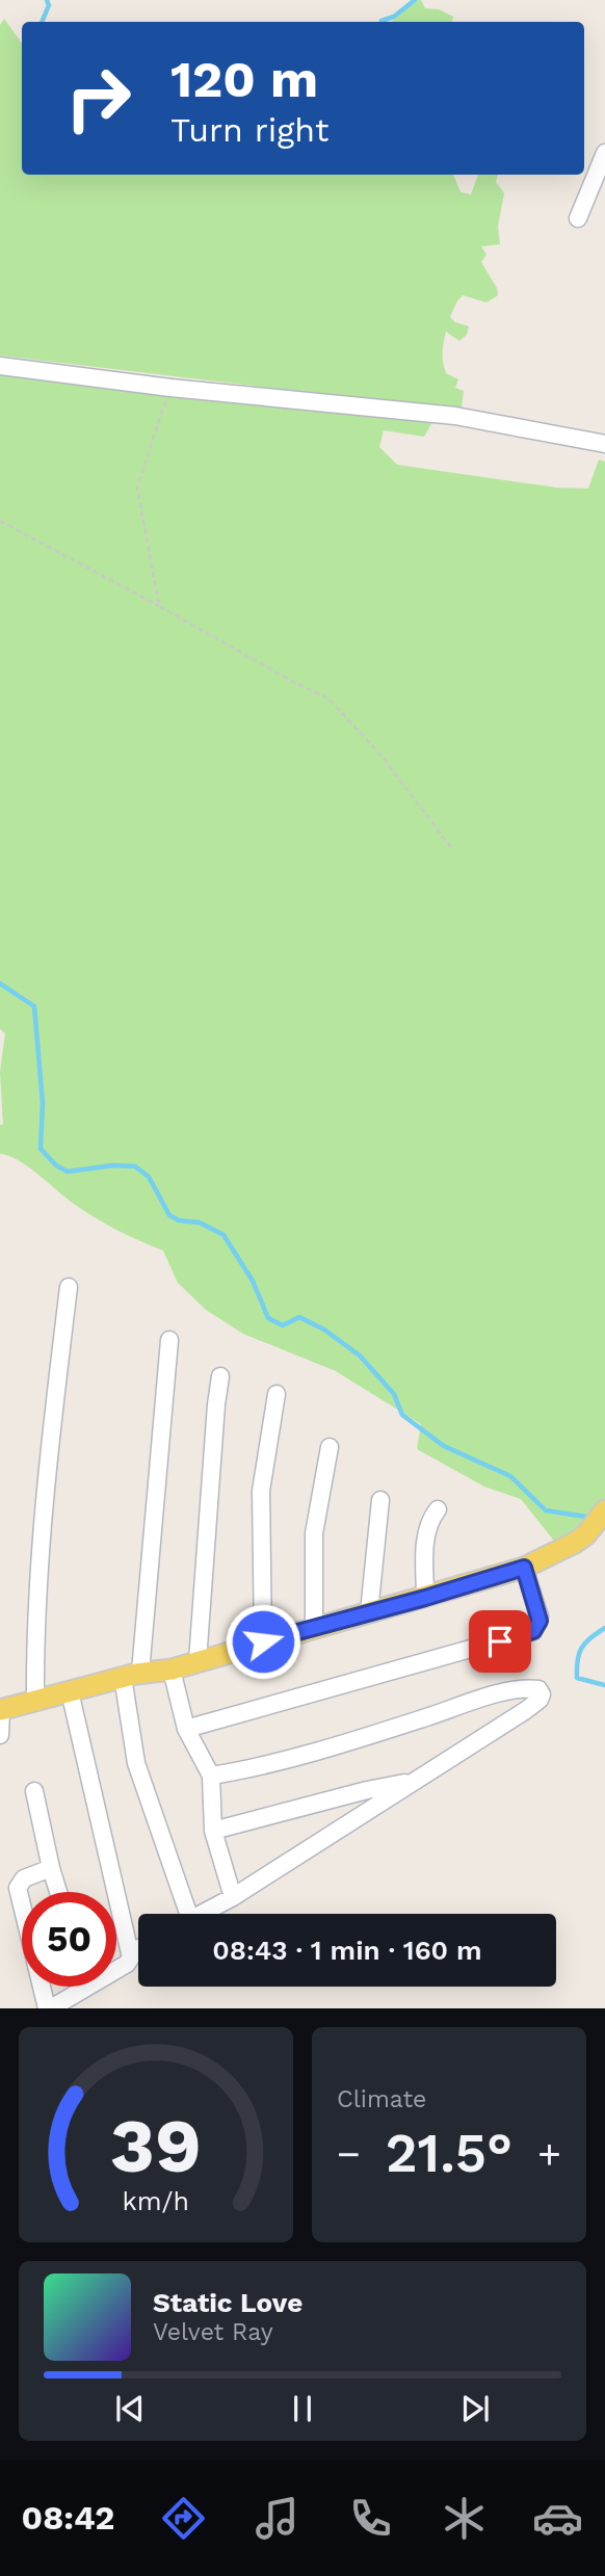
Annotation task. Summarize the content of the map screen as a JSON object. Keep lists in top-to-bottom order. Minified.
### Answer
{"page":{"turn":["120 m","Turn right"],"limit":"50","trip":"08:43 · 1 min · 160 m","tile":"Climate","heat":["−","21.5°","+"],"song":["Static Love","Velvet Ray"],"tabs":"08:42","gauge":["39","km/h"]}}
